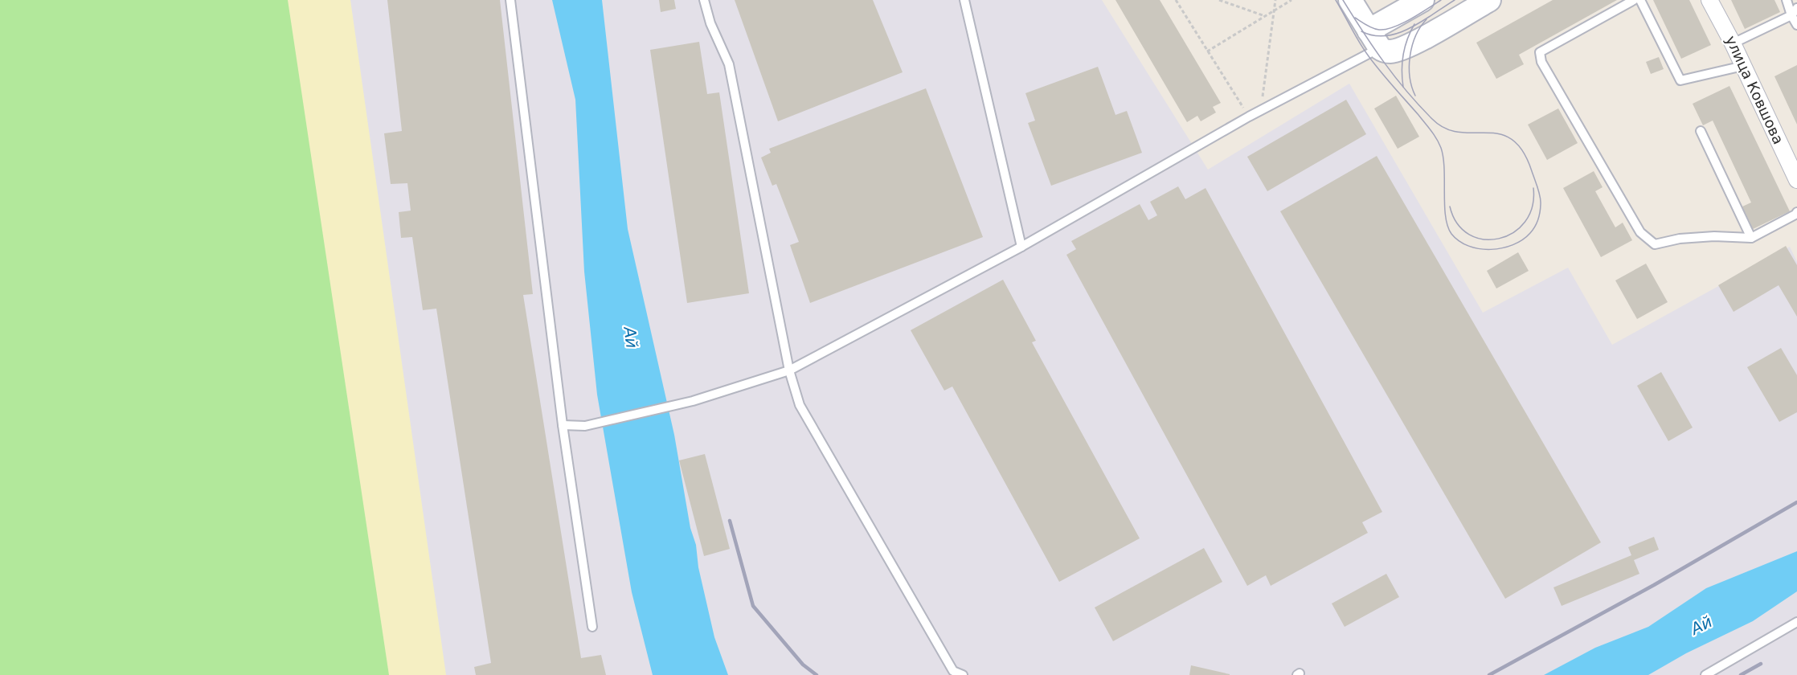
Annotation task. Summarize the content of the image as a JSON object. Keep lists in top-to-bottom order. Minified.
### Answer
{"streets":{"street":["улица Ковшова"]},"water":["Ай"]}
